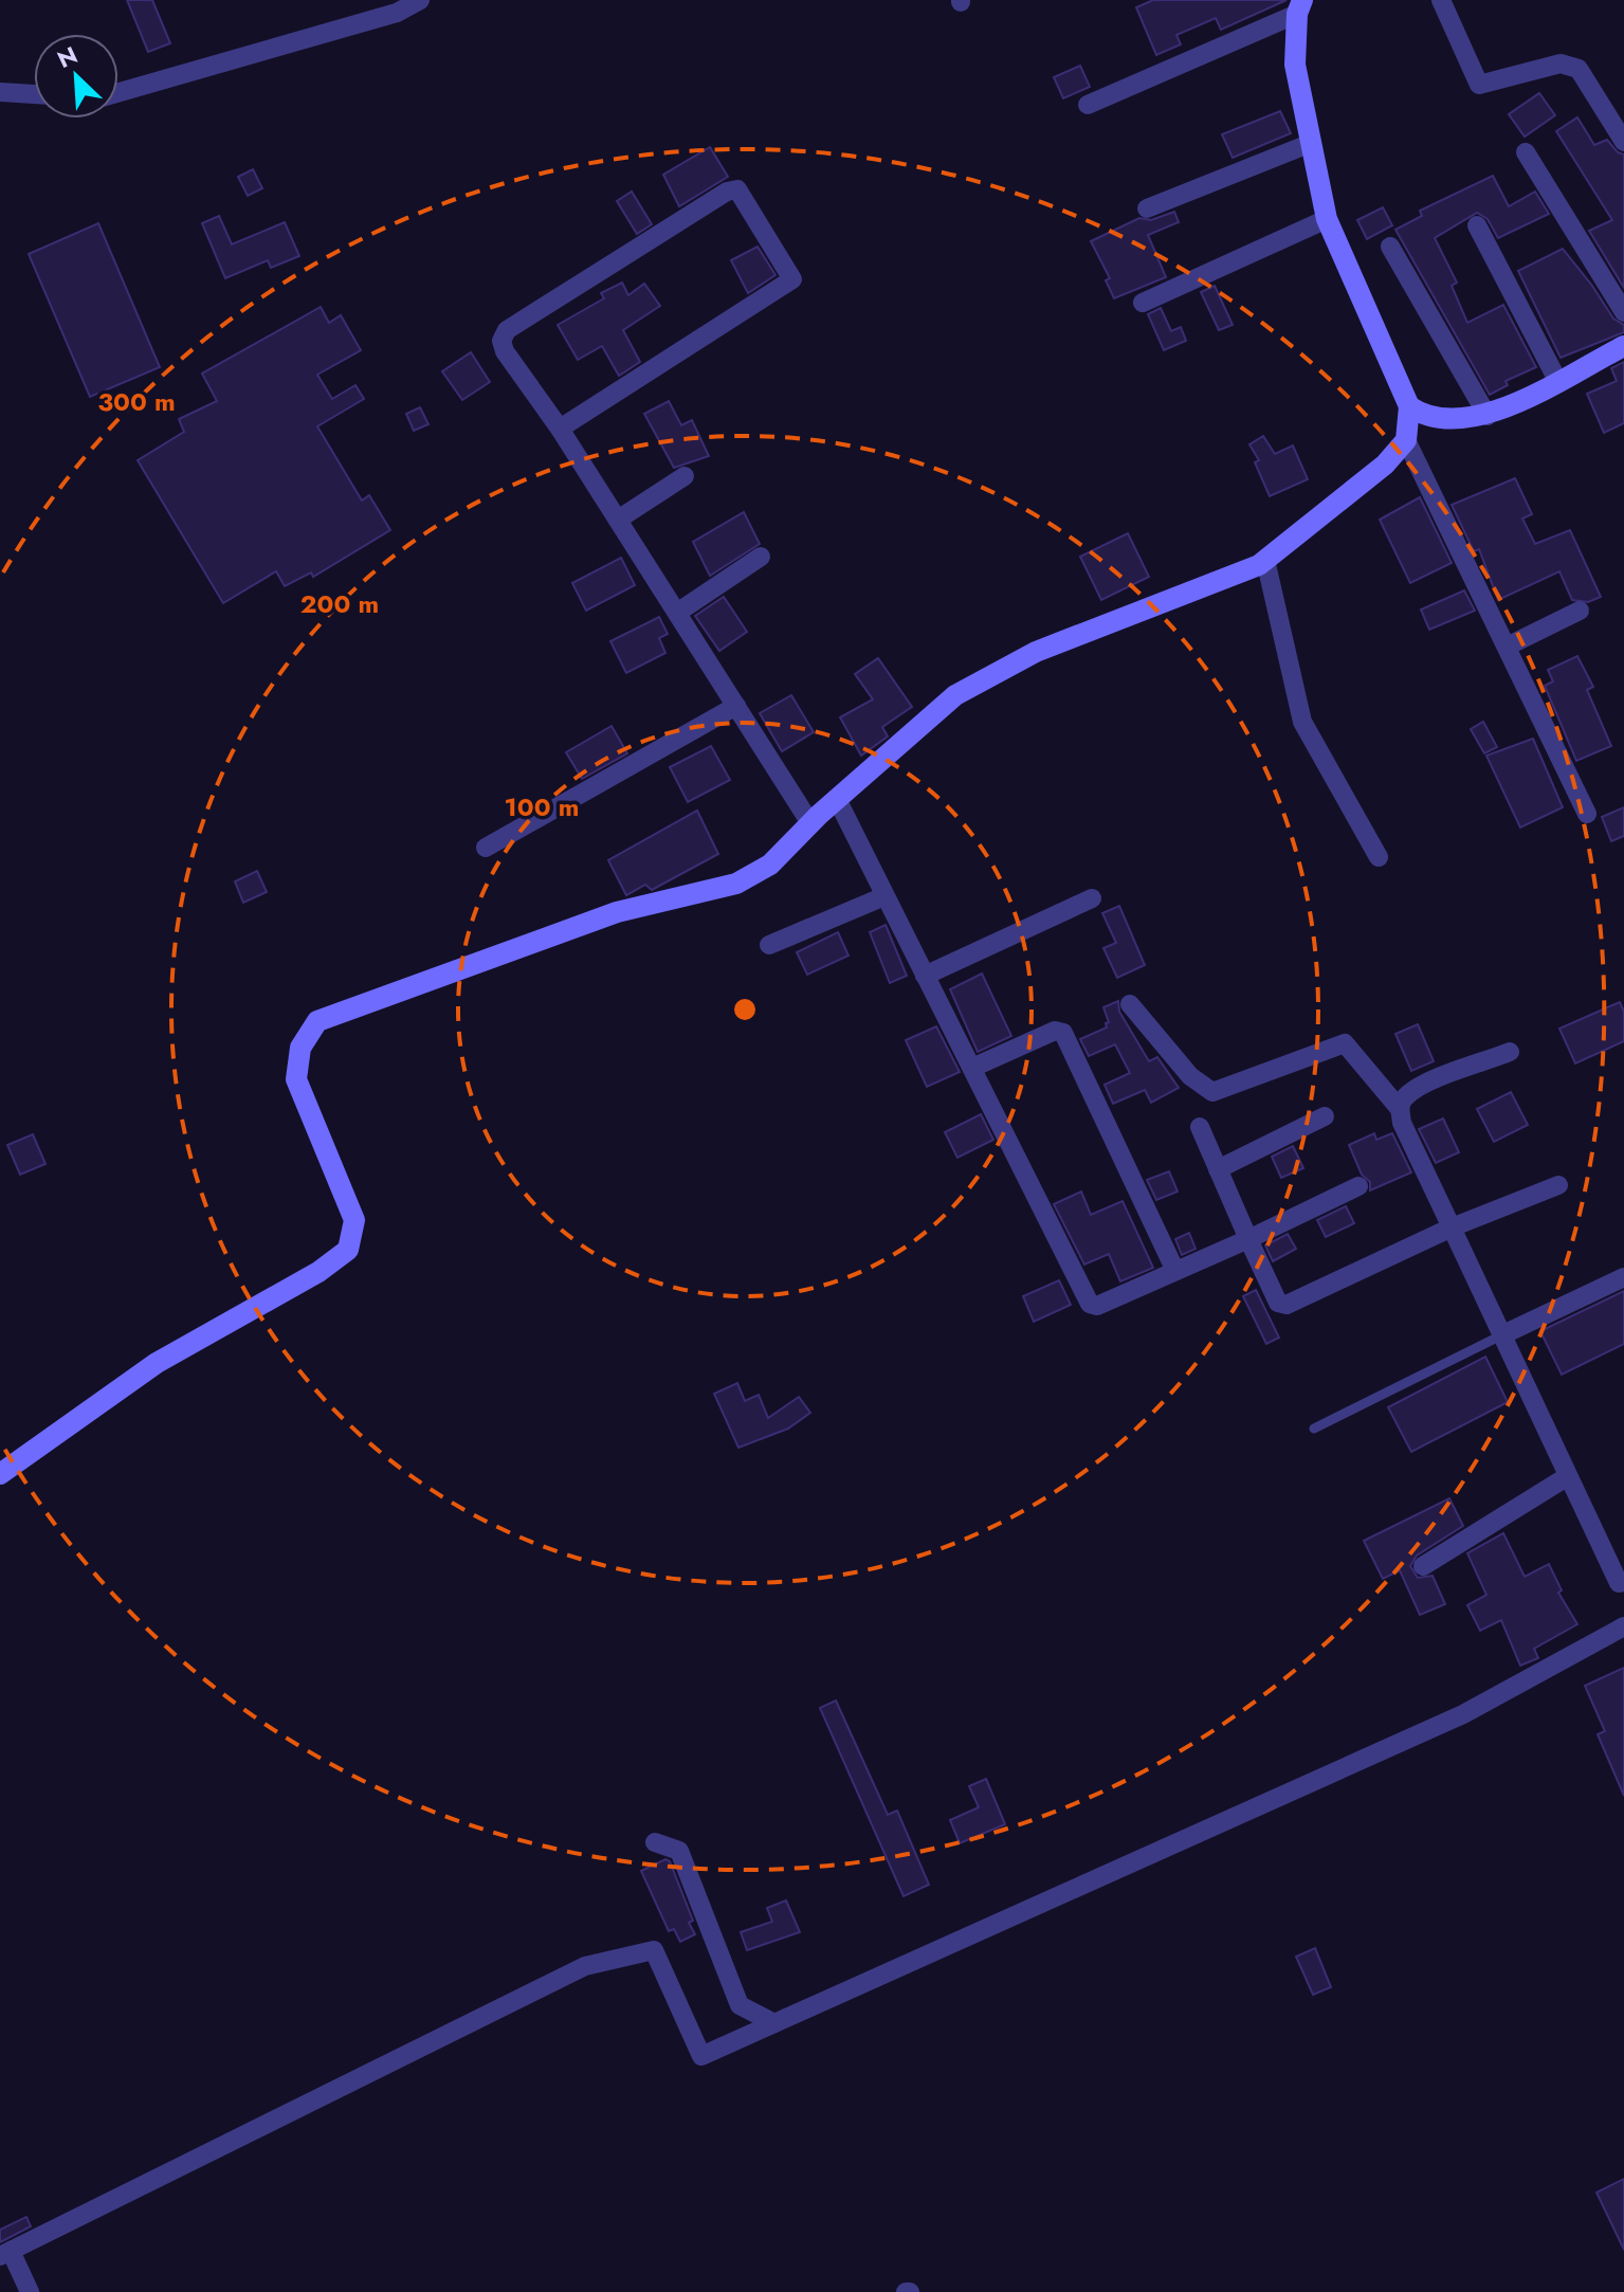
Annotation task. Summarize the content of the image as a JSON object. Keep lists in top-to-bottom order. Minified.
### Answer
{"north":"top left","rings":["300 m","200 m","100 m"]}
